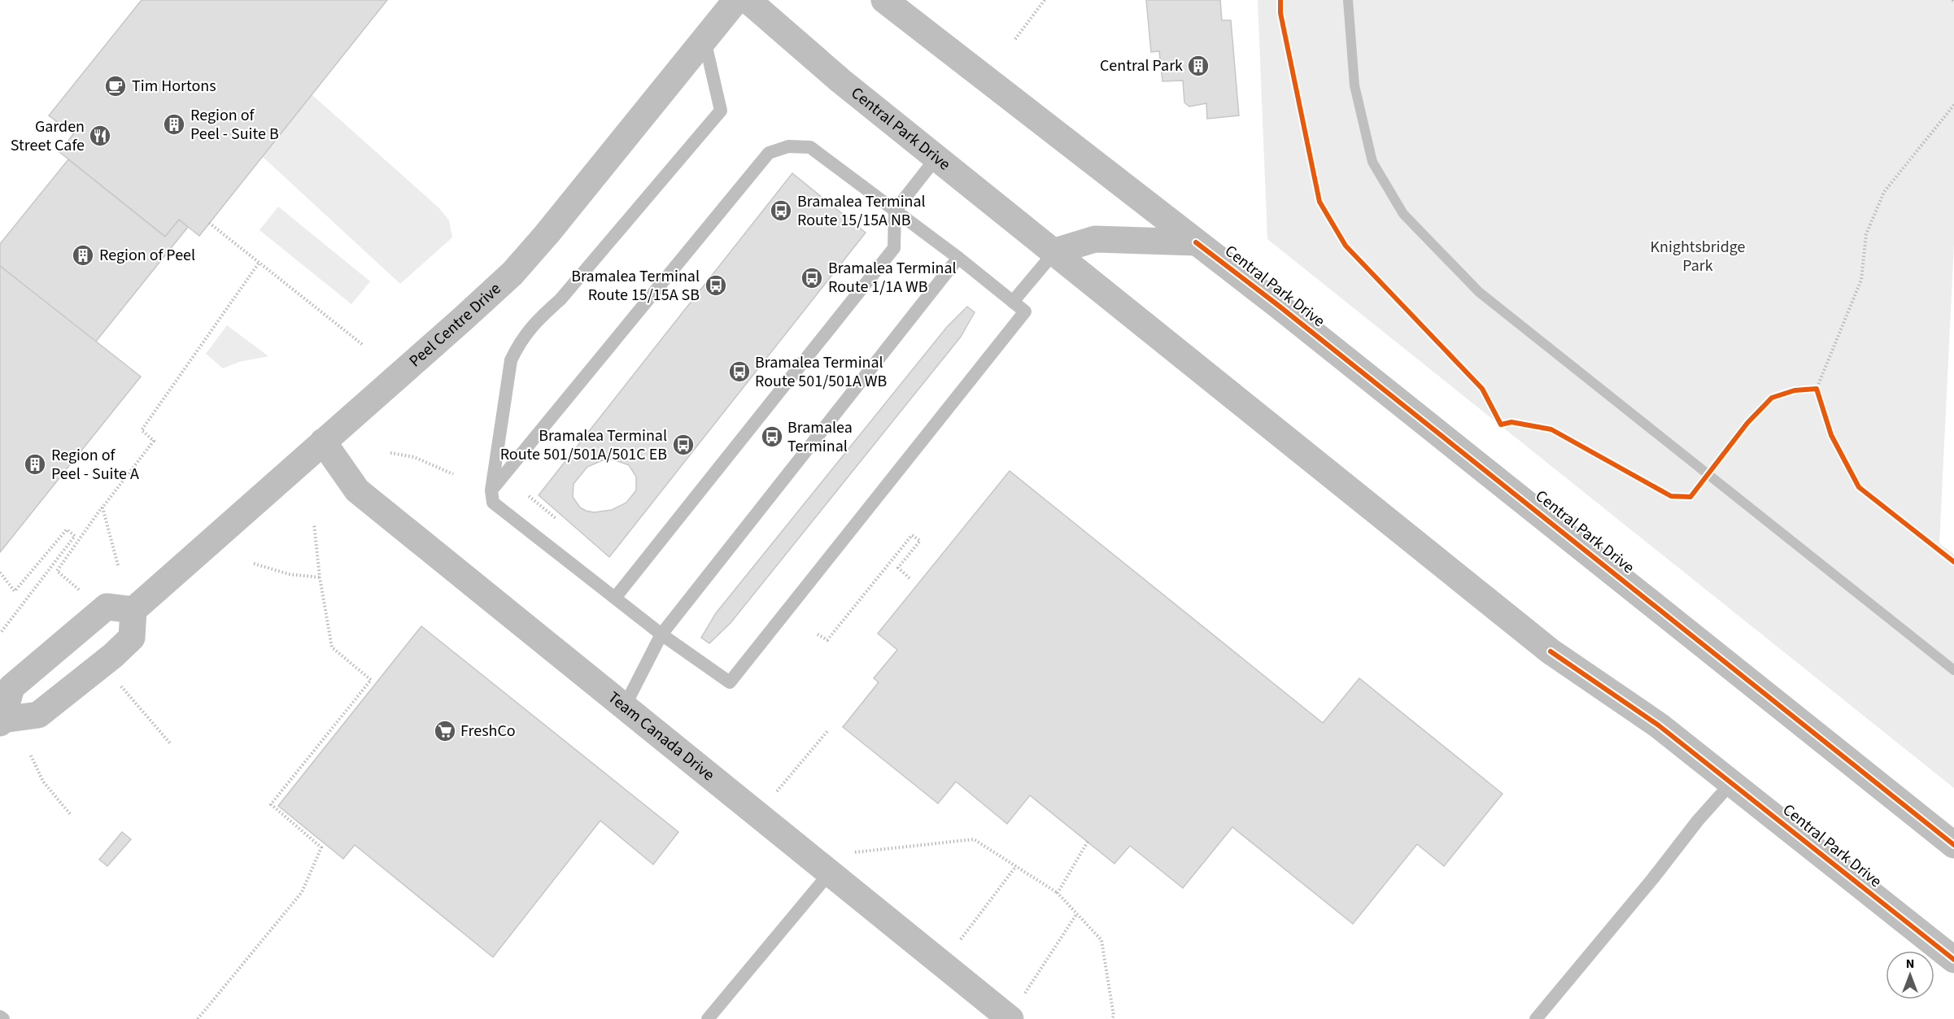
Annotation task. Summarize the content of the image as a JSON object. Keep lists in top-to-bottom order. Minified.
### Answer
{"streets":{"street":["Central Park Drive","Peel Centre Drive","Team Canada Drive"]},"crossings":[["Peel Centre Drive","Team Canada Drive"]],"parks":["Knightsbridge Park"],"places":{"building":["Central Park","Region of Peel - Suite B","Region of Peel","Region of Peel - Suite A"],"cafe":["Tim Hortons"],"restaurant":["Garden Street Cafe"],"bus stop":["Bramalea Terminal Route 15/15A NB","Bramalea Terminal Route 1/1A WB","Bramalea Terminal Route 15/15A SB","Bramalea Terminal Route 501/501A WB","Bramalea Terminal","Bramalea Terminal Route 501/501A/501C EB"],"supermarket":["FreshCo"]},"north":"top"}
